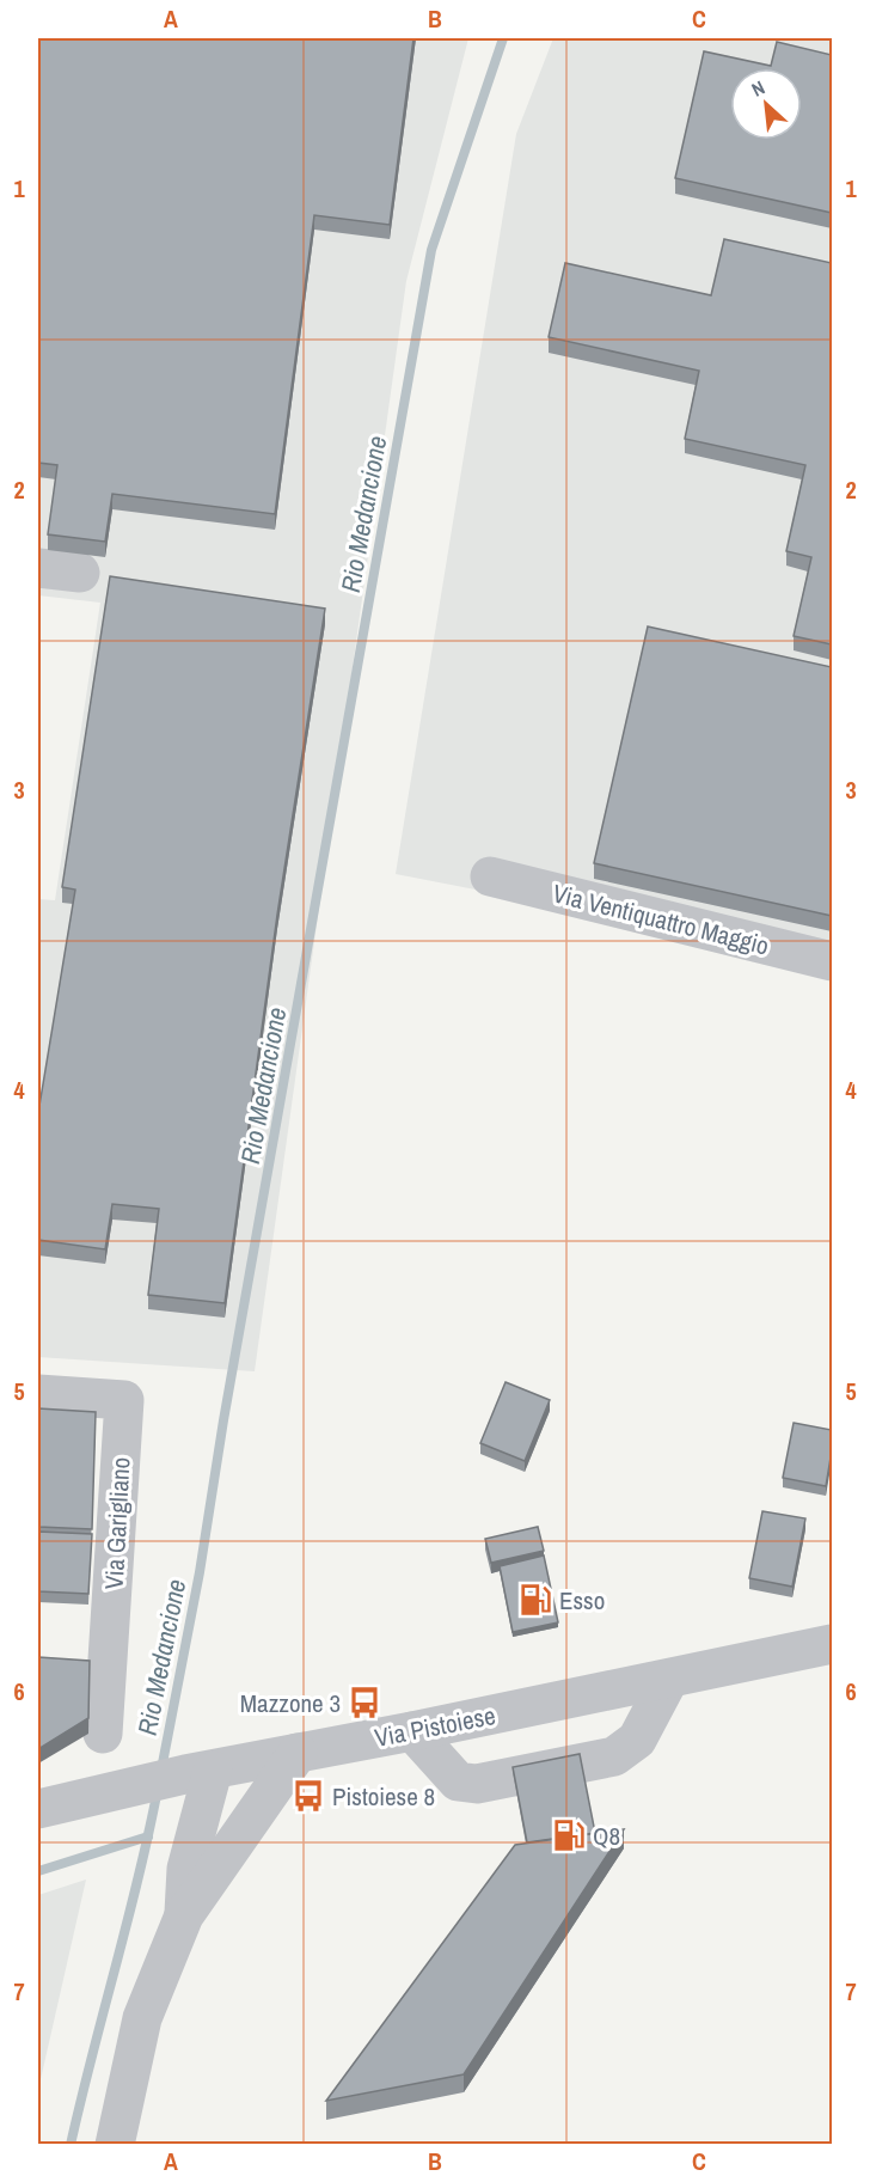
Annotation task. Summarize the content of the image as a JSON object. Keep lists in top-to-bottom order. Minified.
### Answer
{"streets":{"street":["Via Ventiquattro Maggio","Via Garigliano","Via Pistoiese"]},"water":["Rio Medancione"],"places":{"fuel station":["Esso","Q8"],"bus stop":["Mazzone 3","Pistoiese 8"]},"north":"top left","grid":{"columns":["A","B","C"],"rows":["1","2","3","4","5","6","7"]}}
